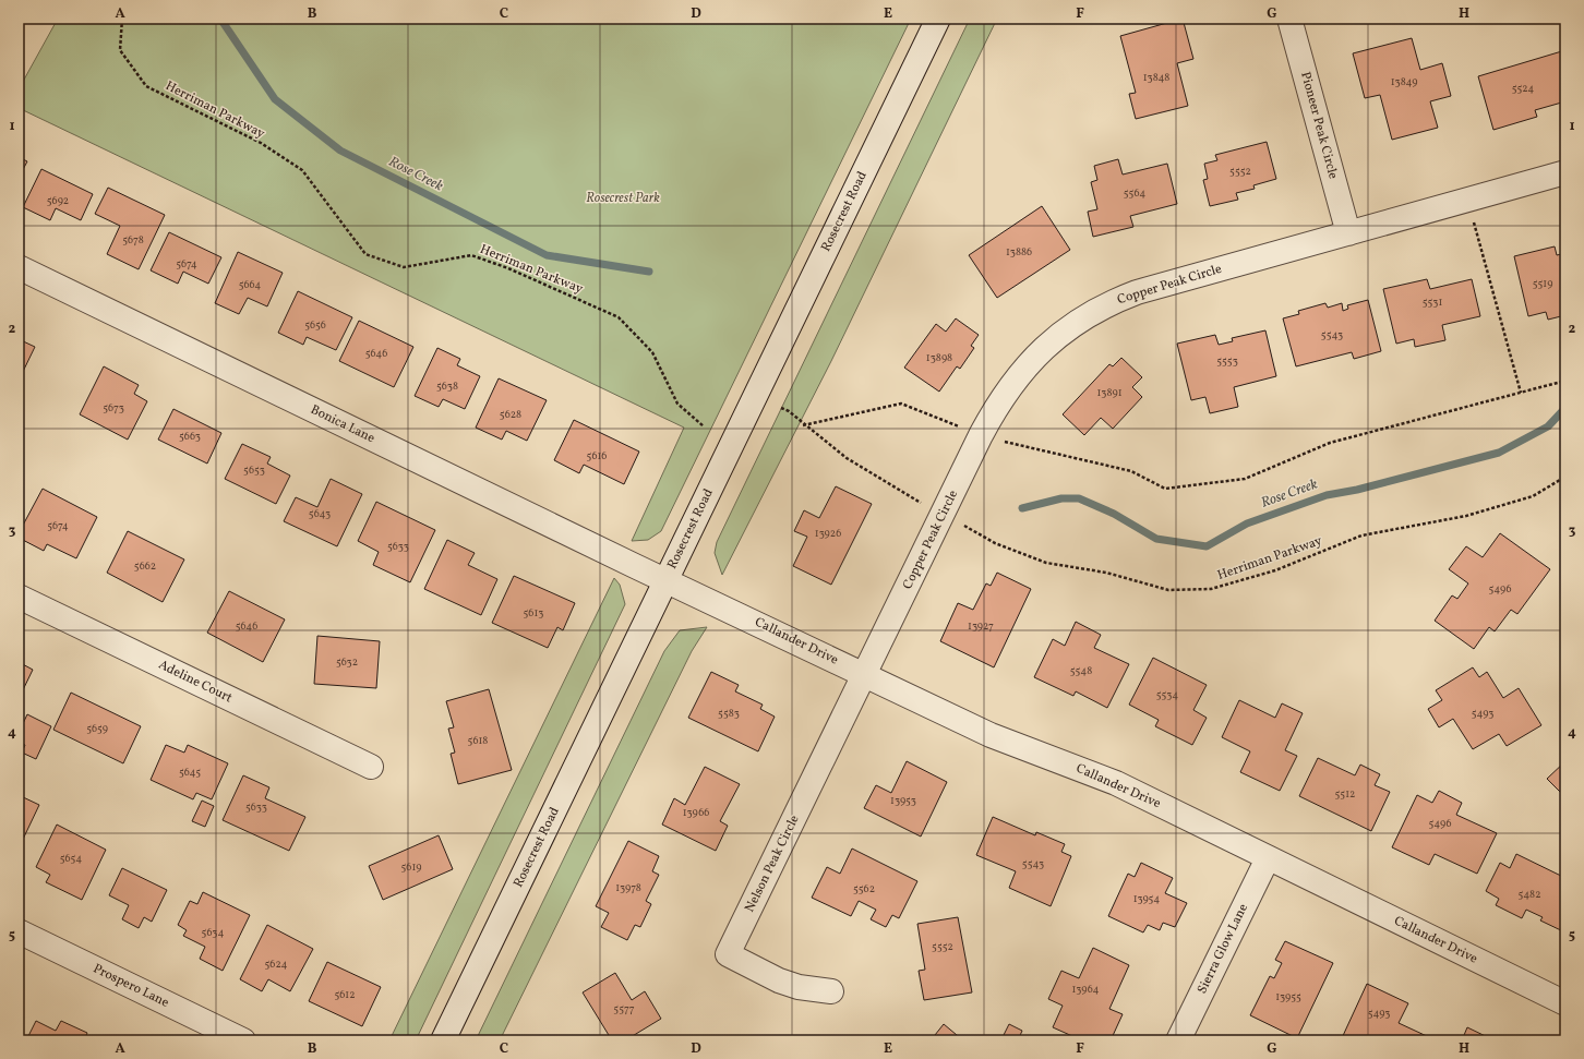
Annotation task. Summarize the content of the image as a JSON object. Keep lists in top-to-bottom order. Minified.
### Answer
{"streets":{"street":["Pioneer Peak Circle","Rosecrest Road","Copper Peak Circle","Bonica Lane","Callander Drive","Adeline Court","Nelson Peak Circle","Sierra Glow Lane","Prospero Lane"],"path":["Herriman Parkway"]},"crossings":[["Pioneer Peak Circle","Copper Peak Circle"],["Rosecrest Road","Bonica Lane"],["Rosecrest Road","Callander Drive"],["Copper Peak Circle","Callander Drive"],["Copper Peak Circle","Nelson Peak Circle"],["Bonica Lane","Callander Drive"],["Callander Drive","Nelson Peak Circle"],["Callander Drive","Sierra Glow Lane"]],"water":["Rose Creek"],"parks":["Rosecrest Park"],"house_numbers":["13848","13849","5524","5552","5564","5692","5678","13886","5674","5519","5664","5531","5656","5543","5646","13898","5553","5638","13891","5673","5628","5663","5616","5653","5643","5674","13926","5633","5662","5496","5613","5646","13927","5632","5548","5534","5583","5493","5659","5618","5645","5512","13953","5633","13966","5496","5654","5543","5619","13978","5562","5482","13954","5634","5552","5624","13964","5612","13955","5577","5493"],"grid":{"columns":["A","B","C","D","E","F","G","H"],"rows":["1","2","3","4","5"]}}
